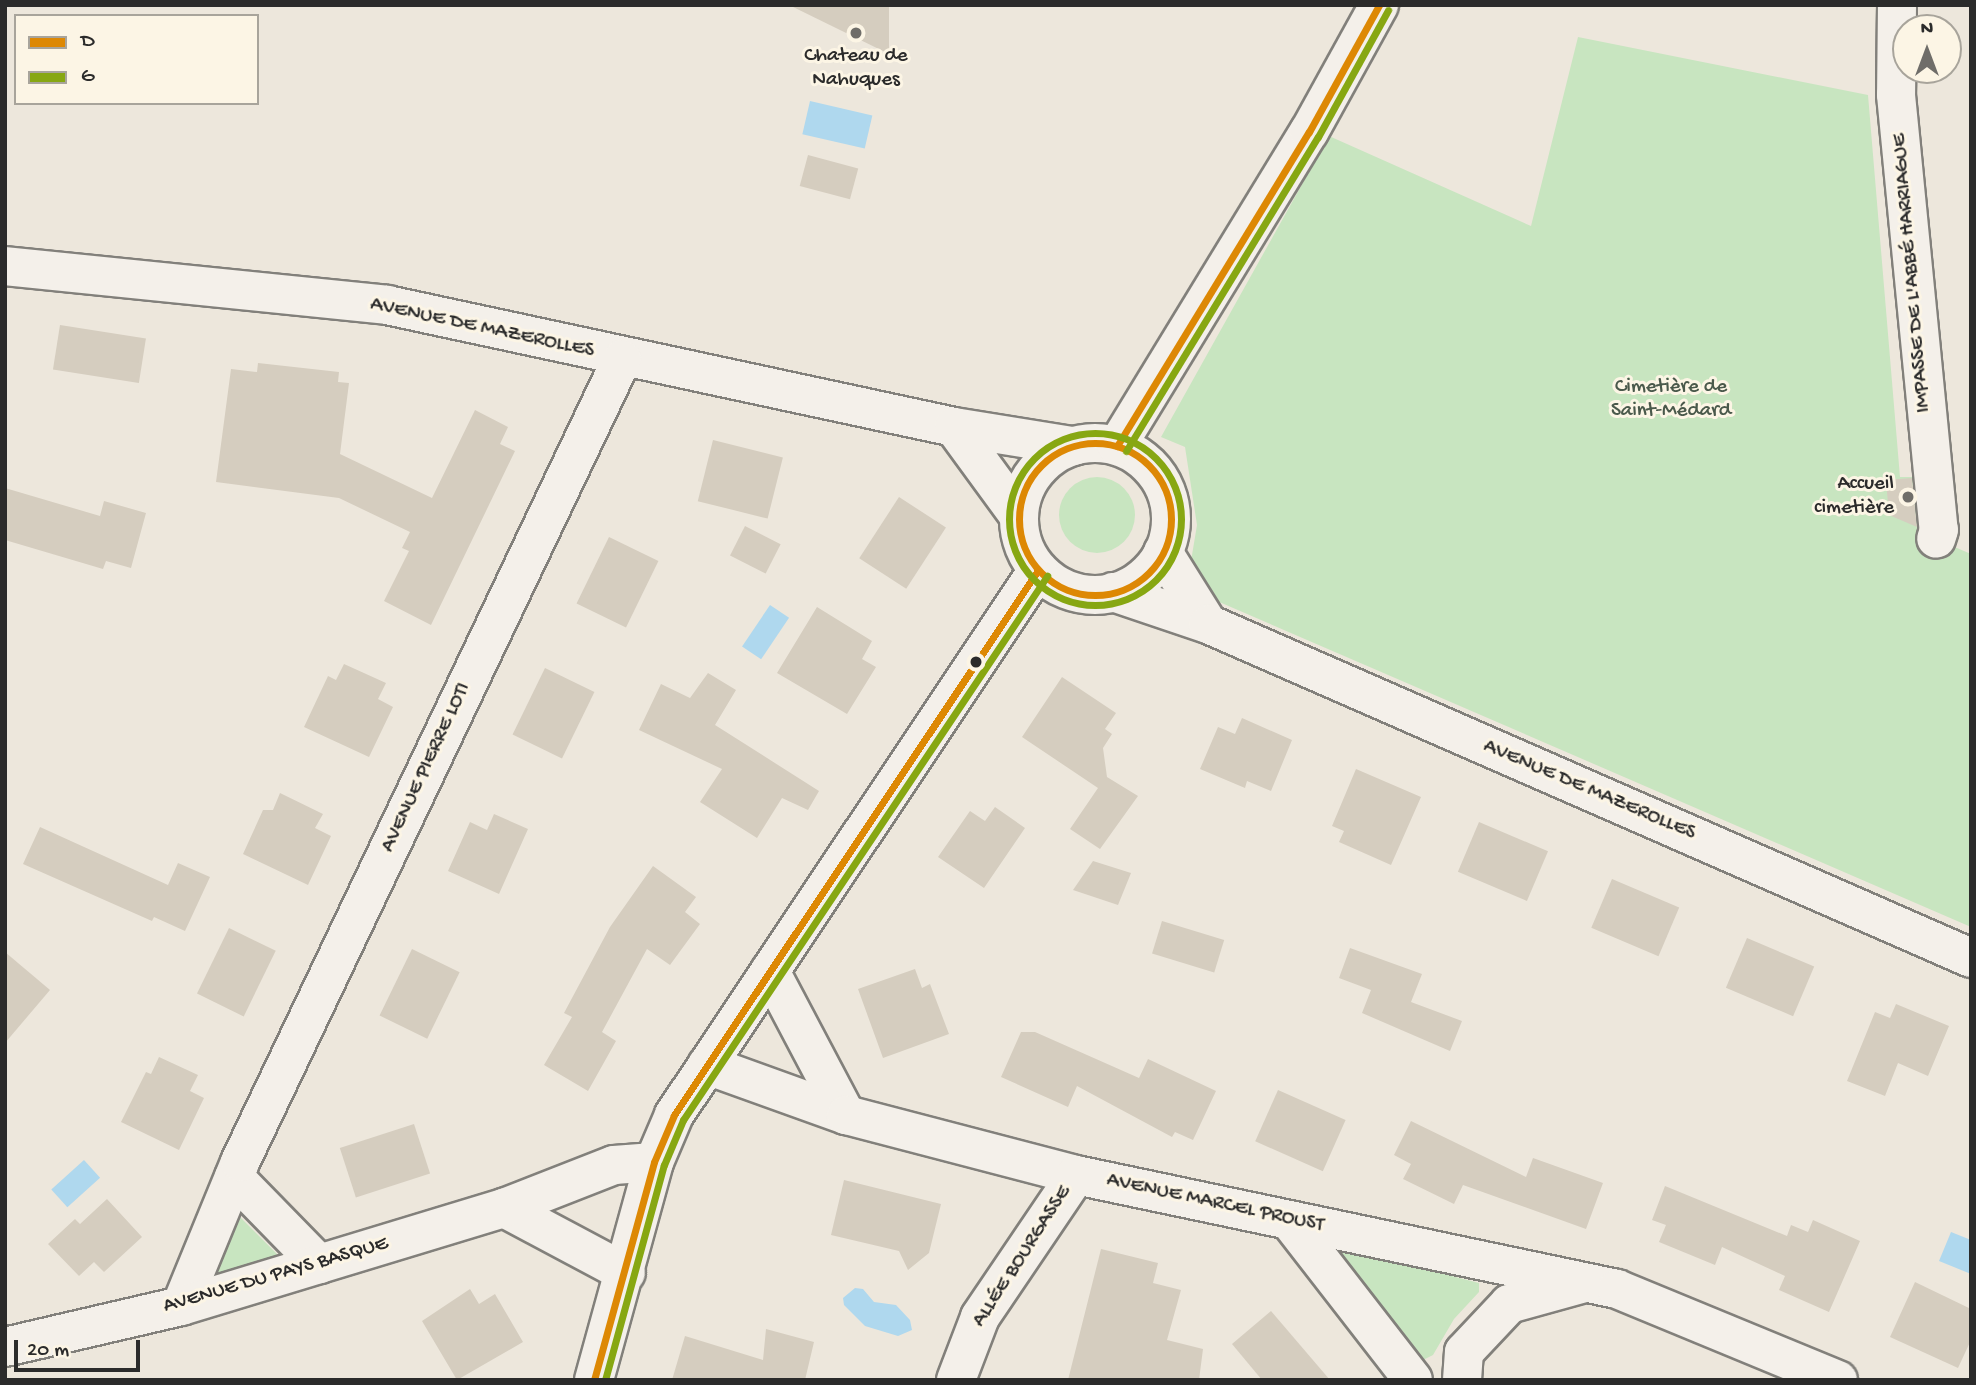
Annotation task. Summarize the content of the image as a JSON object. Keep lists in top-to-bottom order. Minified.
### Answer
{"streets":{"street":["IMPASSE DE L'ABBÉ HARRIAGUE","AVENUE DE MAZEROLLES","AVENUE PIERRE LOTI","AVENUE MARCEL PROUST","ALLÉE BOURGASSE","AVENUE DU PAYS BASQUE"]},"crossings":[["AVENUE DE MAZEROLLES","AVENUE PIERRE LOTI"],["AVENUE PIERRE LOTI","AVENUE DU PAYS BASQUE"],["AVENUE MARCEL PROUST","ALLÉE BOURGASSE"]],"parks":["Cimetière de Saint-Médard"],"places":["Chateau de Nahuques","Accueil cimetière"],"lines":["transit line D","transit line G"],"legend":["D","G"],"scale_bar":"20 m","north":"top"}
